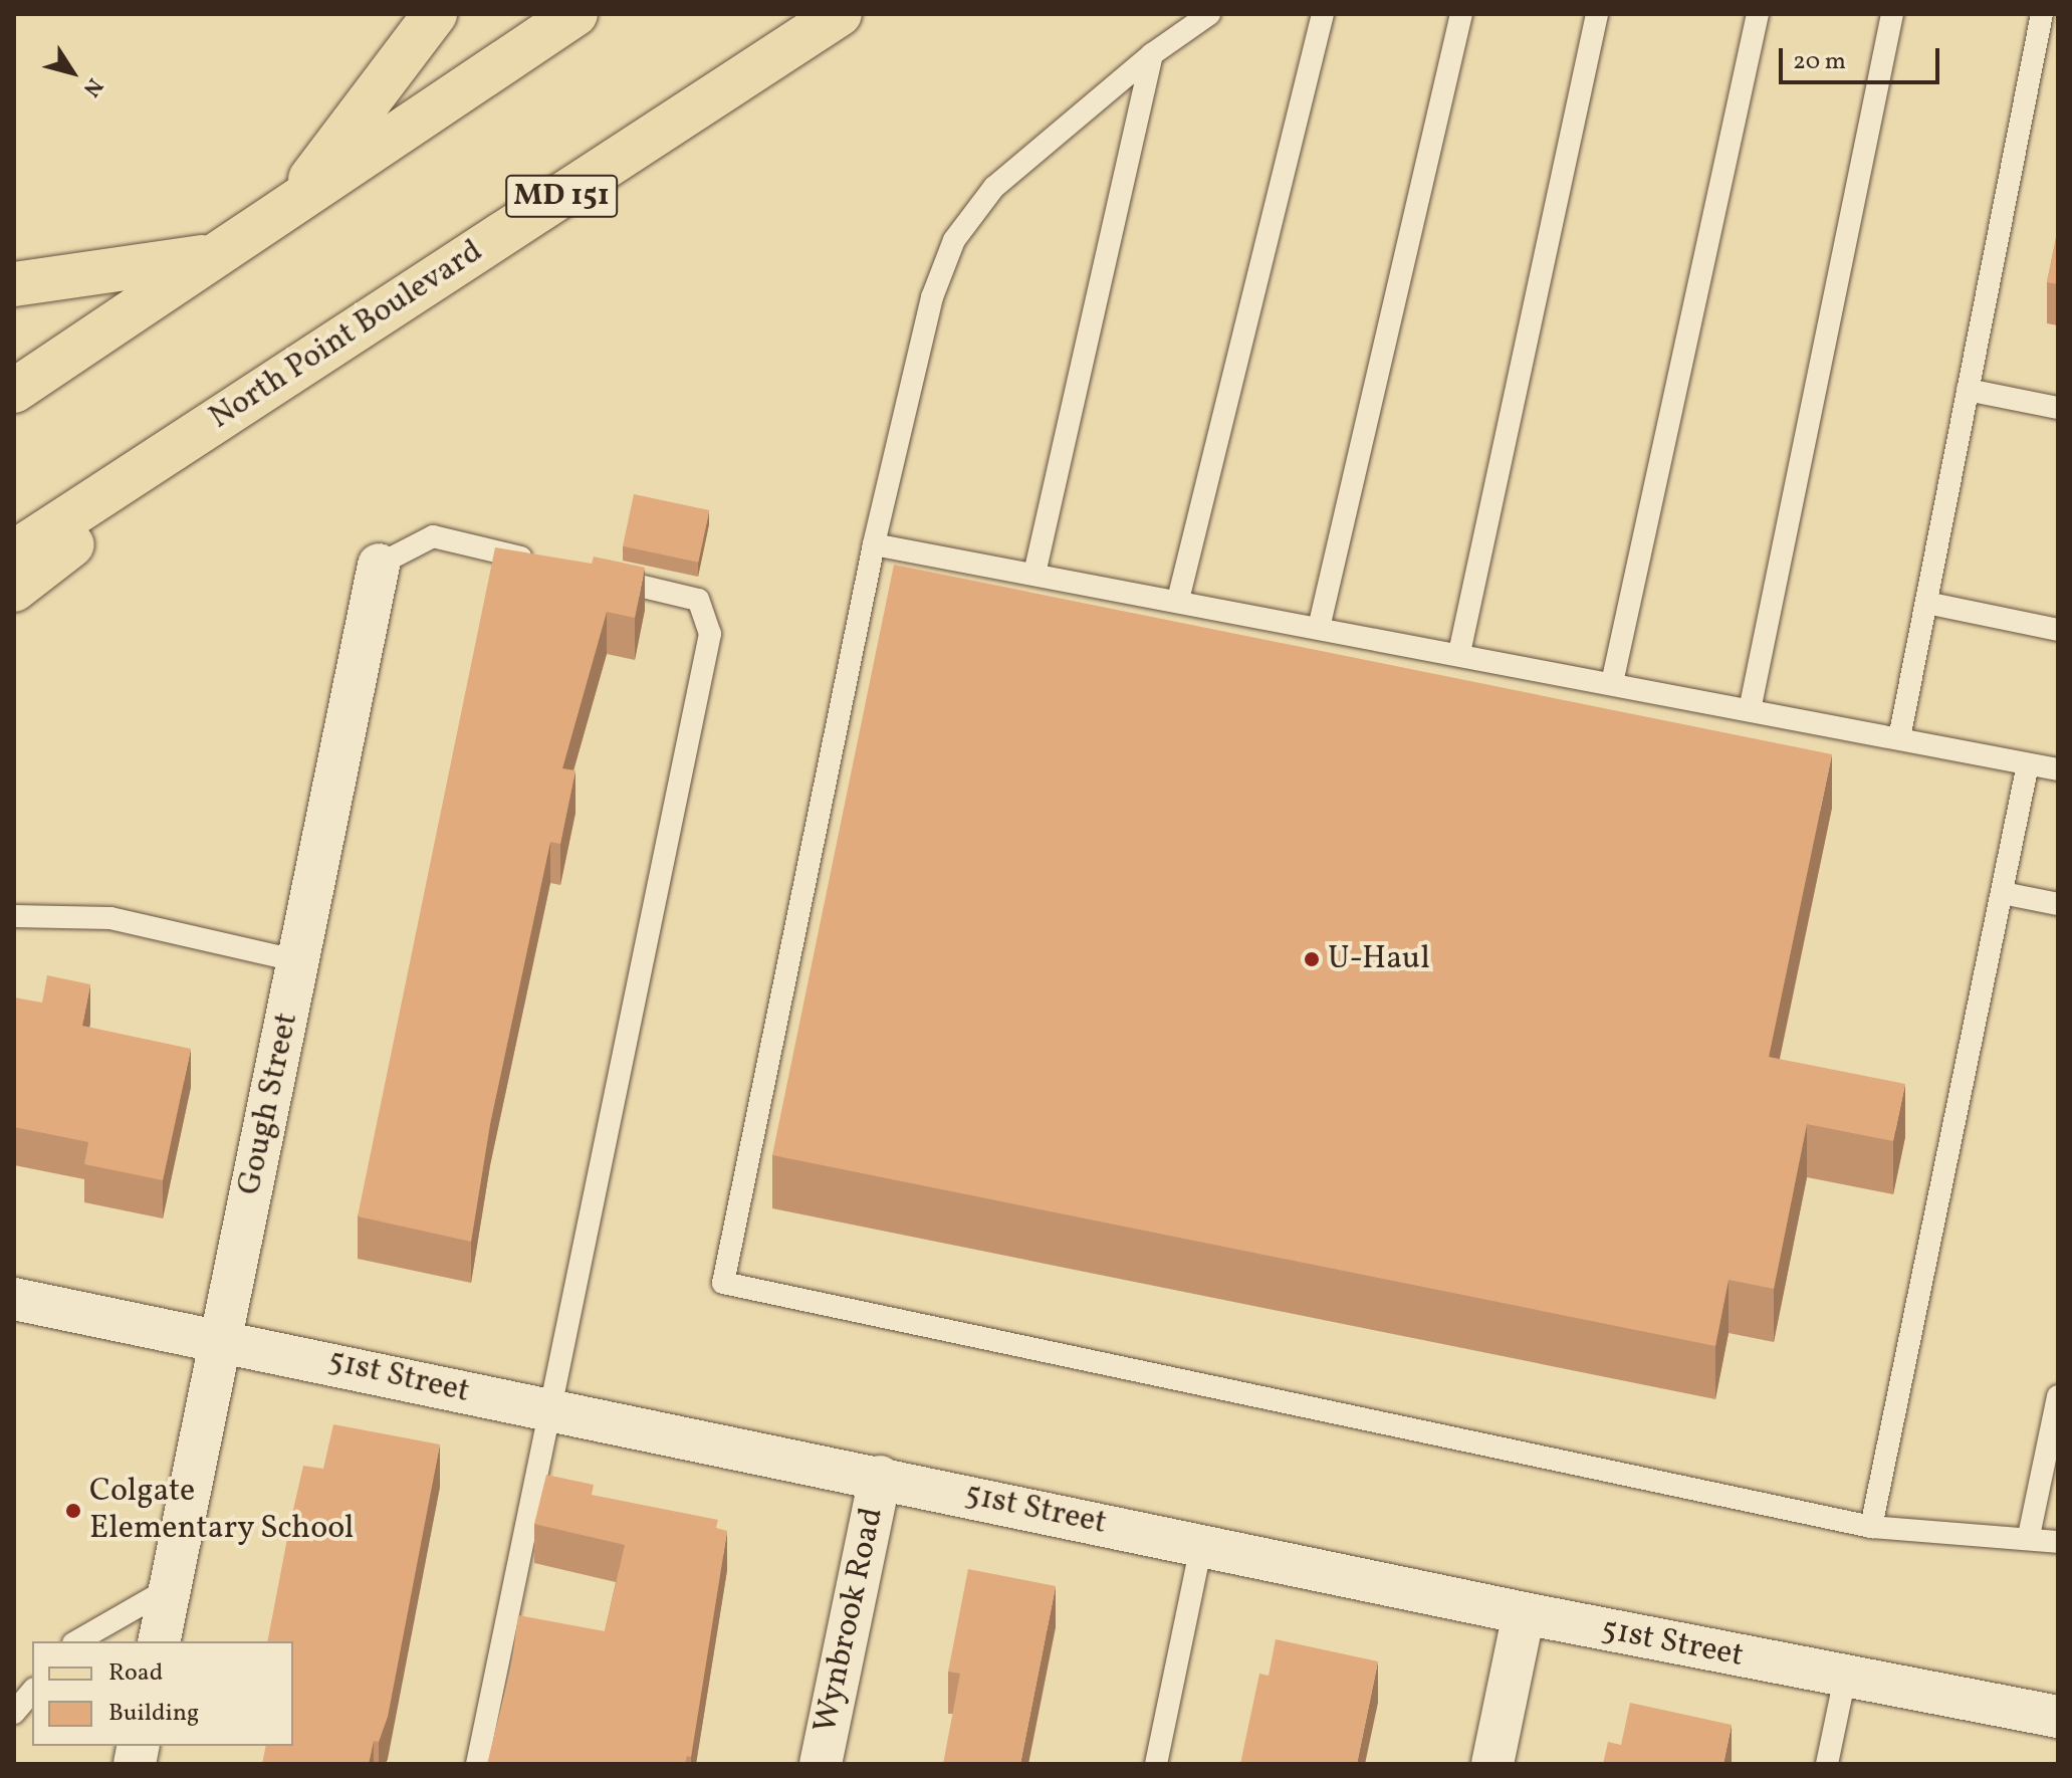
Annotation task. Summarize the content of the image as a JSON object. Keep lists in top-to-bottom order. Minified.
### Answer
{"streets":{"main road":["MD 151","North Point Boulevard"],"street":["Gough Street","51st Street","Wynbrook Road"]},"crossings":[["Gough Street","51st Street"],["51st Street","Wynbrook Road"]],"places":["U-Haul","Colgate Elementary School"],"legend":["Road","Building"],"scale_bar":"20 m","north":"bottom right"}
